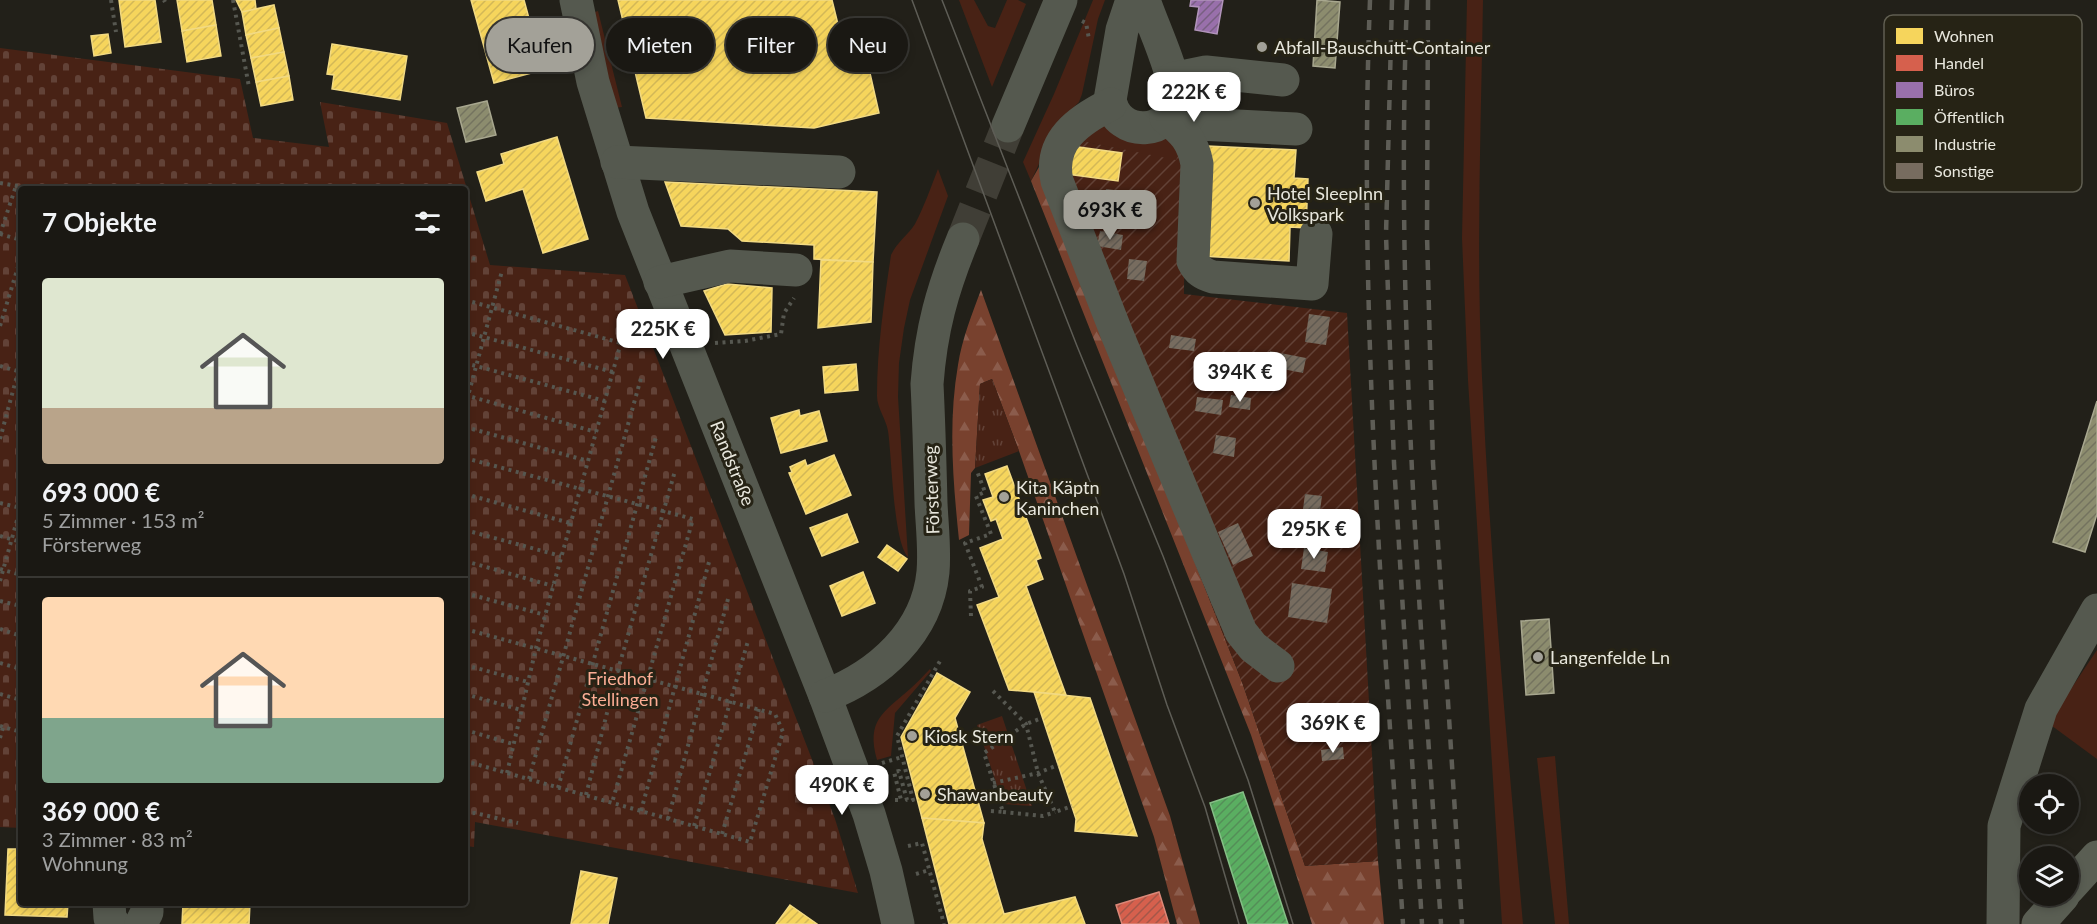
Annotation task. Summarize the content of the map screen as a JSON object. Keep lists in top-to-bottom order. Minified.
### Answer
{"streets":{"street":["Randstraße","Försterweg"]},"crossings":[["Randstraße","Försterweg"]],"parks":["Friedhof Stellingen"],"places":["Abfall-Bauschutt-Container","Hotel SleepInn Volkspark","Kita Käptn Kaninchen","Langenfelde Ln","Kiosk Stern","Shawanbeauty"],"legend":["Wohnen","Handel","Büros","Öffentlich","Industrie","Sonstige"],"page":{"chip":["Kaufen","Mieten","Filter","Neu"],"price":["222K €","693K €","225K €","394K €","295K €","369K €","490K €"],"heading":"7 Objekte","list":[{"name":"693 000 €","note":"5 Zimmer · 153 m² · Försterweg"},{"name":"369 000 €","note":"3 Zimmer · 83 m² · Wohnung"}]}}
